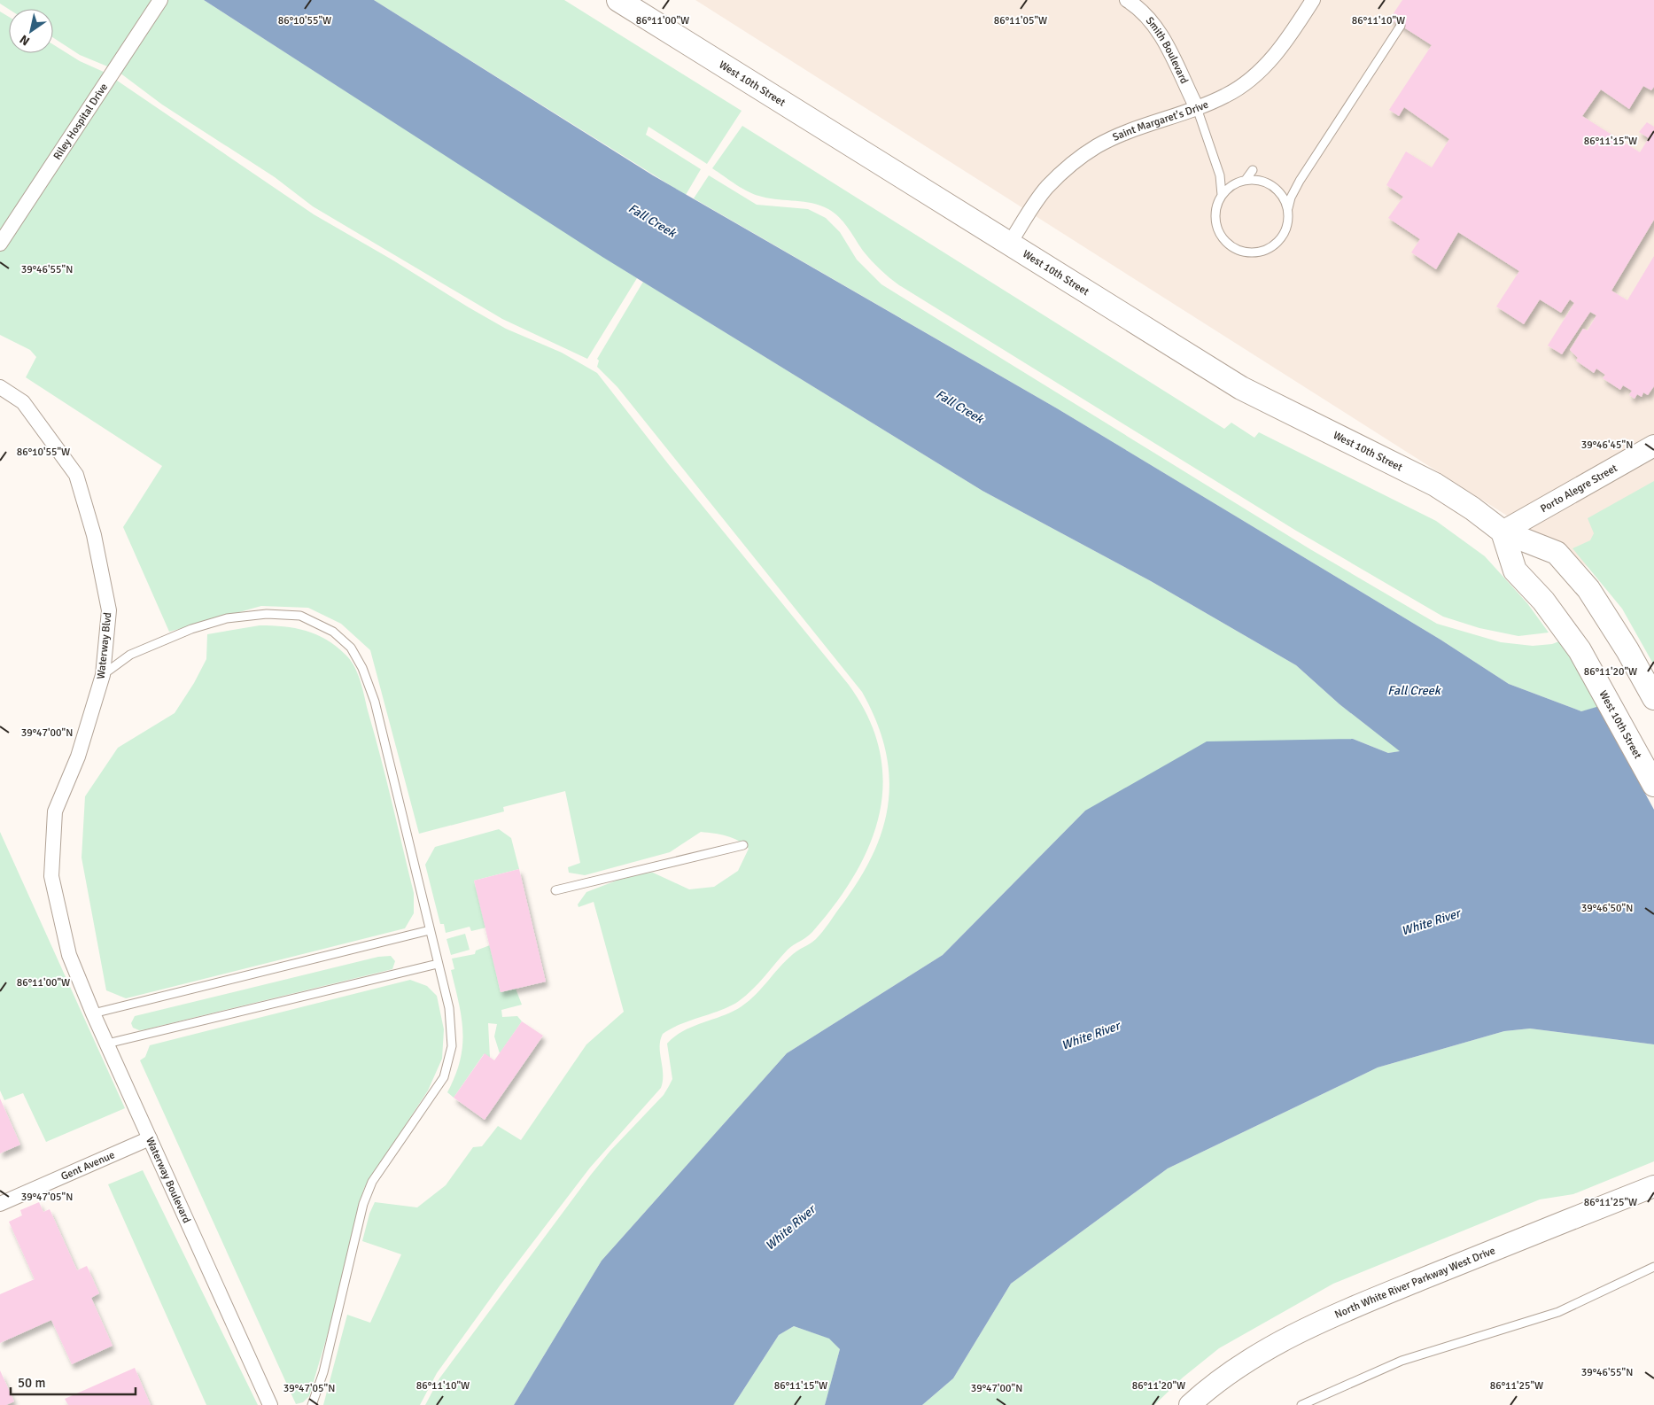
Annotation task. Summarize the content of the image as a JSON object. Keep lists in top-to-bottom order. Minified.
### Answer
{"streets":{"main road":["West 10th Street","Porto Alegre Street","North White River Parkway West Drive"],"street":["Smith Boulevard","Saint Margaret's Drive","Riley Hospital Drive","Waterway Blvd","Gent Avenue","Waterway Boulevard"]},"crossings":[["Smith Boulevard","Saint Margaret's Drive"],["West 10th Street","Saint Margaret's Drive"],["West 10th Street","Porto Alegre Street"],["Waterway Blvd","Waterway Boulevard"],["Gent Avenue","Waterway Boulevard"]],"water":["Fall Creek","White River"],"scale_bar":"50 m","north":"bottom left","coordinates":["86°10'55\"W","86°11'00\"W","86°11'05\"W","86°11'10\"W","86°11'15\"W","39°46'55\"N","39°46'45\"N","86°11'20\"W","39°47'00\"N","39°46'50\"N","39°47'05\"N","86°11'25\"W"]}
